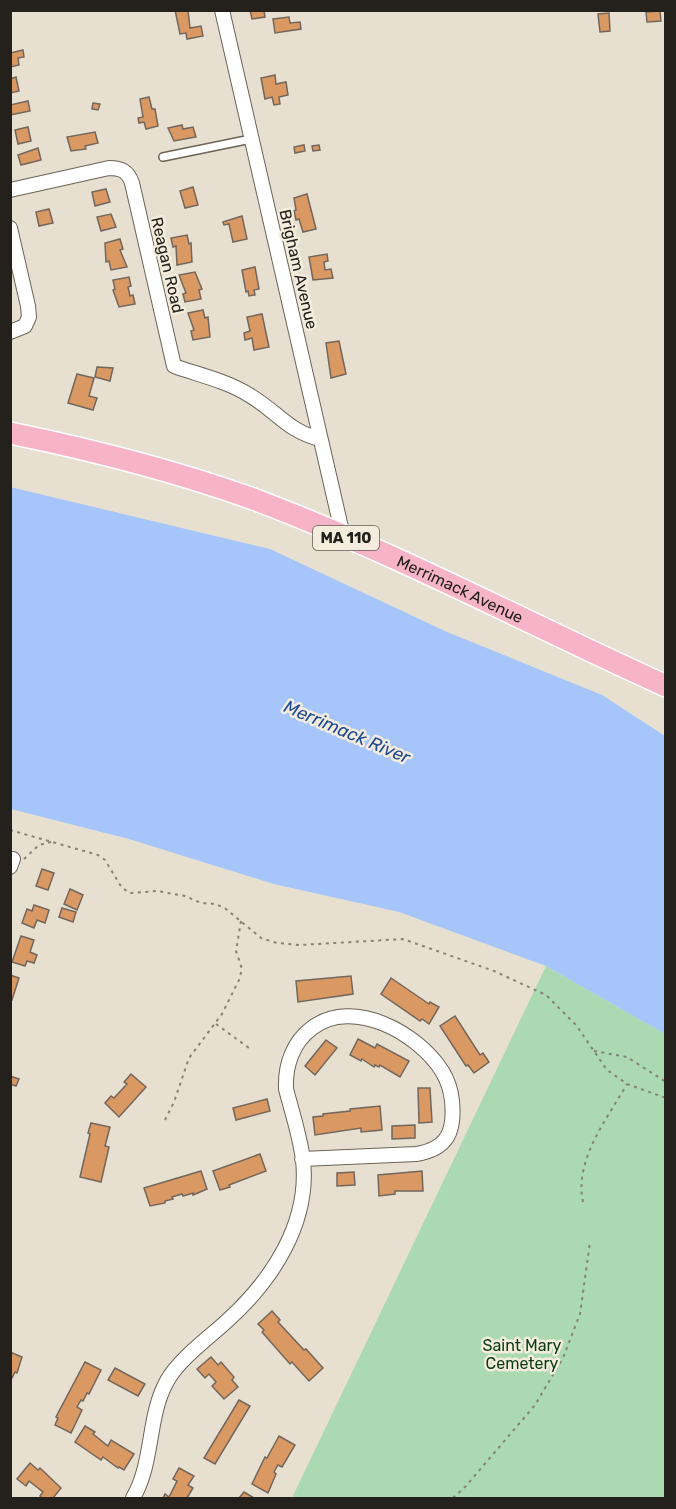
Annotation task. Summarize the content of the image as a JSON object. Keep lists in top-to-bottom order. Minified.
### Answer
{"streets":{"main road":["MA 110","Merrimack Avenue"],"street":["Reagan Road","Brigham Avenue"]},"crossings":[["Reagan Road","Brigham Avenue"],["Brigham Avenue","Merrimack Avenue"]],"water":["Merrimack River"],"parks":["Saint Mary Cemetery"]}
